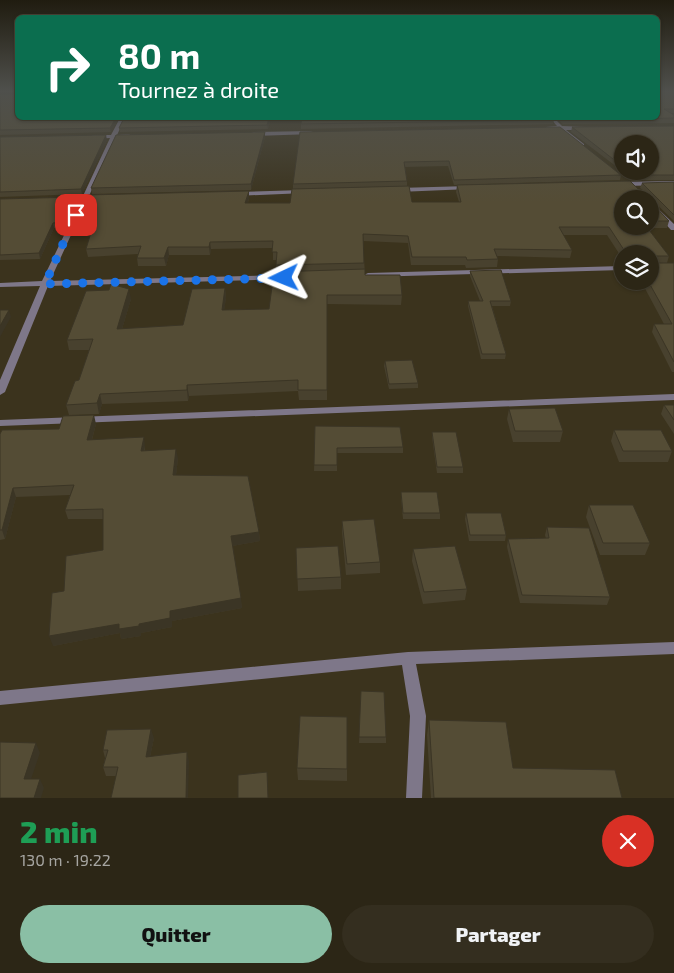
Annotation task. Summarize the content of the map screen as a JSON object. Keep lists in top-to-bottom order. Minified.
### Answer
{"page":{"turn":["80 m","Tournez à droite"],"heading":["2 min","130 m · 19:22"],"buttons":["Quitter","Partager"]}}
